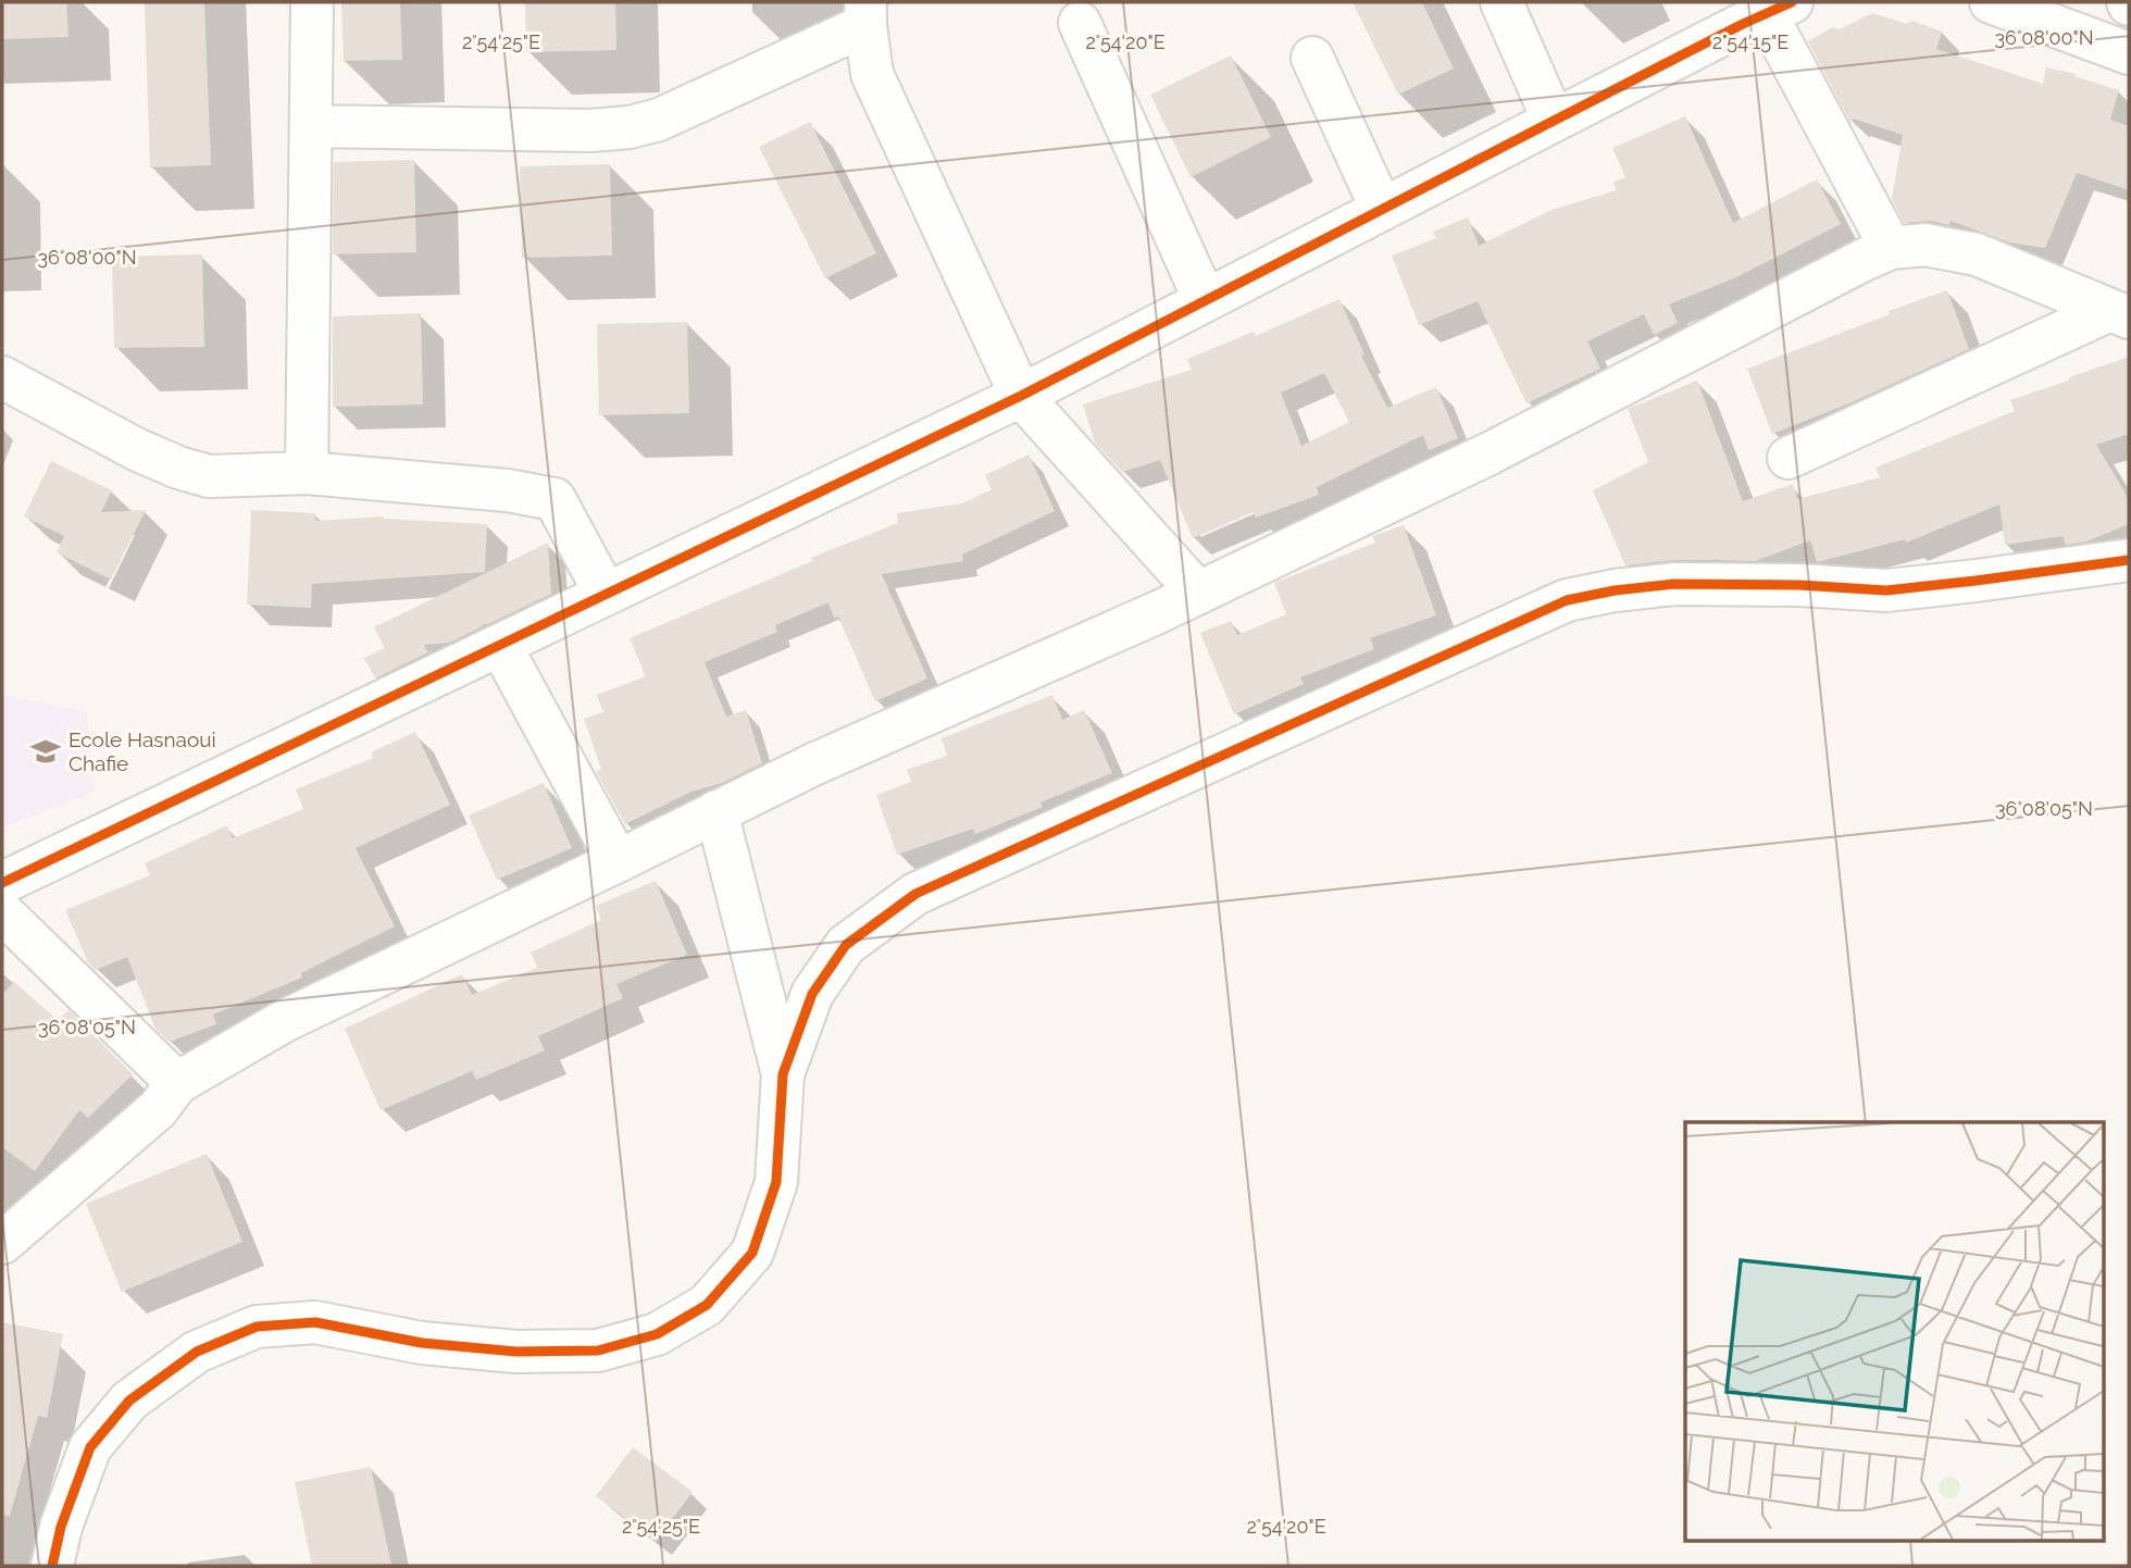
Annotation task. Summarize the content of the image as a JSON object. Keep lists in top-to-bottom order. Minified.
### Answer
{"places":{"school or university":["Ecole Hasnaoui Chafie"]},"coordinates":["36°08'00\"N","2°54'25\"E","2°54'20\"E","2°54'15\"E","36°08'05\"N"]}
